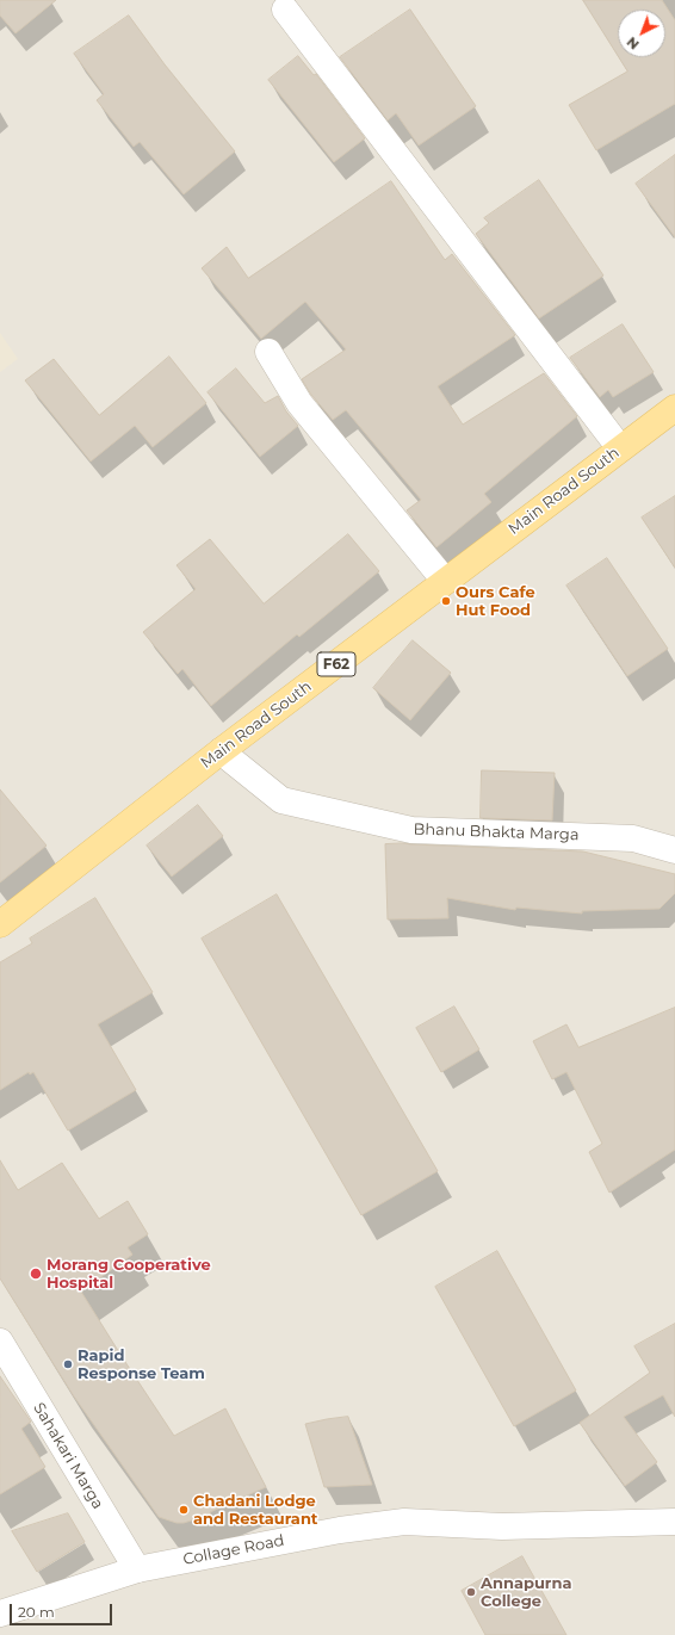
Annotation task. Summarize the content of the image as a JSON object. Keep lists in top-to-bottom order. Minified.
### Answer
{"streets":{"main road":["Main Road South","F62"],"street":["Bhanu Bhakta Marga","Sahakari Marga","Collage Road"]},"crossings":[["Main Road South","Bhanu Bhakta Marga"],["Sahakari Marga","Collage Road"]],"places":["Ours Cafe Hut Food","Morang Cooperative Hospital","Rapid Response Team","Chadani Lodge and Restaurant","Annapurna College"],"scale_bar":"20 m","north":"bottom left"}
